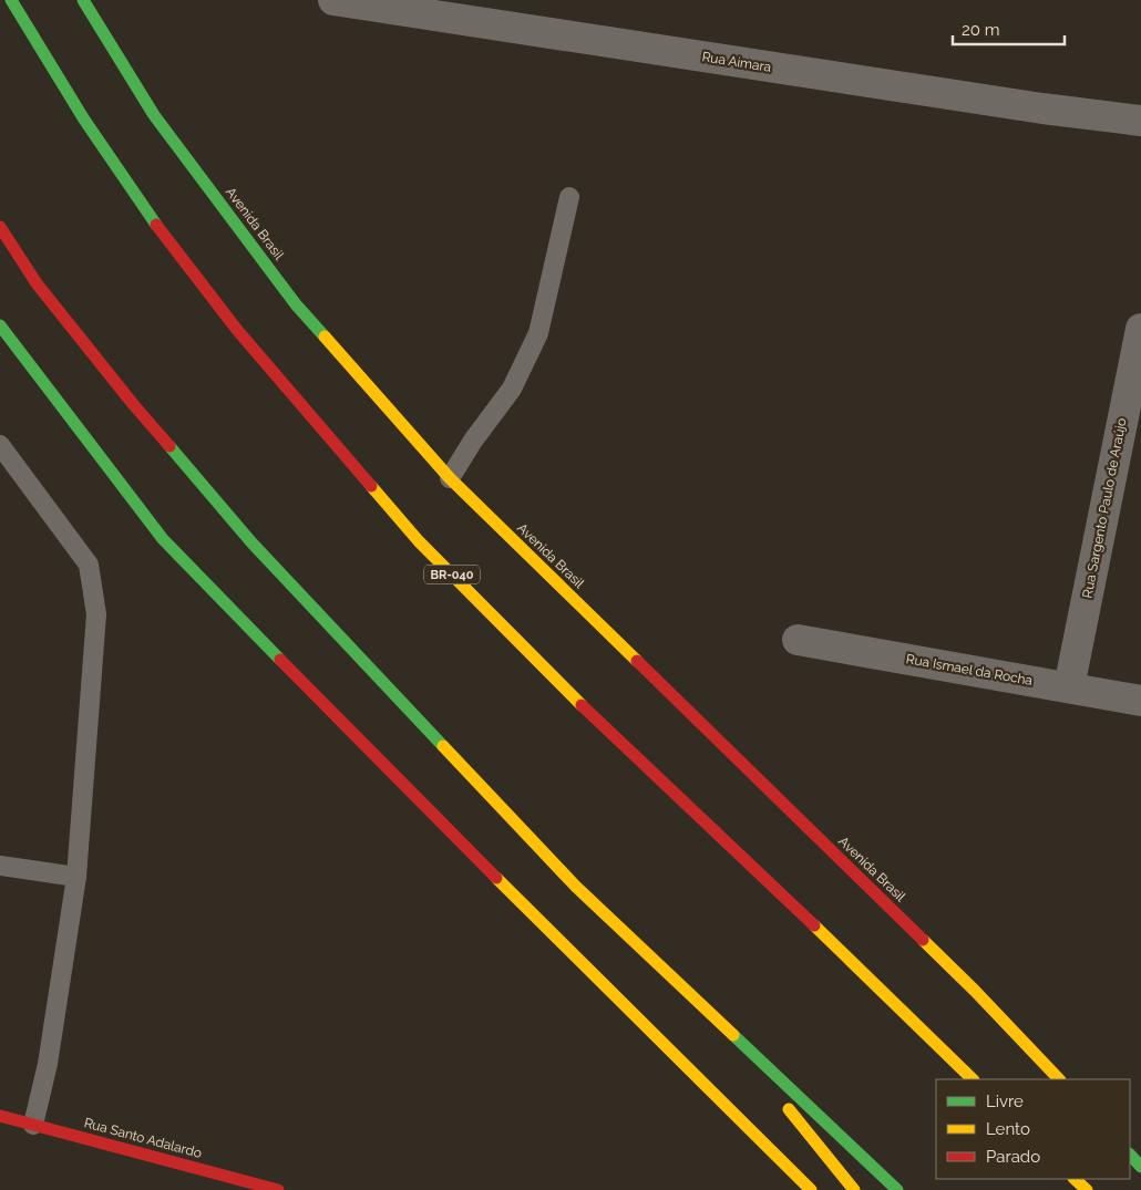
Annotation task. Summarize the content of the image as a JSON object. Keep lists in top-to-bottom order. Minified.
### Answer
{"streets":{"highway":["Avenida Brasil","BR-040","Rua Santo Adalardo"],"street":["Rua Aimara","Rua Sargento Paulo de Araújo","Rua Ismael da Rocha"]},"crossings":[["Rua Sargento Paulo de Araújo","Rua Ismael da Rocha"]],"legend":["Livre","Lento","Parado"],"scale_bar":"20 m"}
